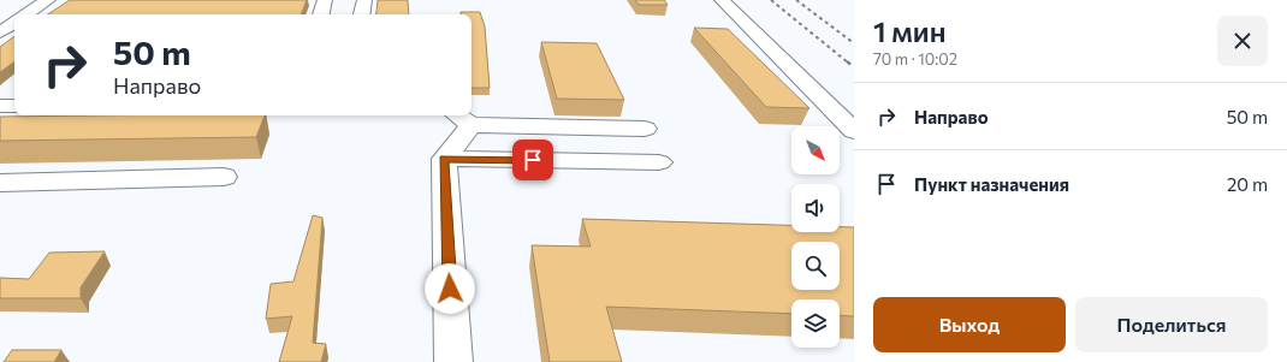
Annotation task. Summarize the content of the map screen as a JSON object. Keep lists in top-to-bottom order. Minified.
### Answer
{"north":"bottom right","page":{"heading":["1 мин","70 m · 10:02"],"turn":["50 m","Направо"],"list":[{"name":"Направо","value":"50 m"},{"name":"Пункт назначения","value":"20 m"}],"buttons":["Выход","Поделиться"]}}
